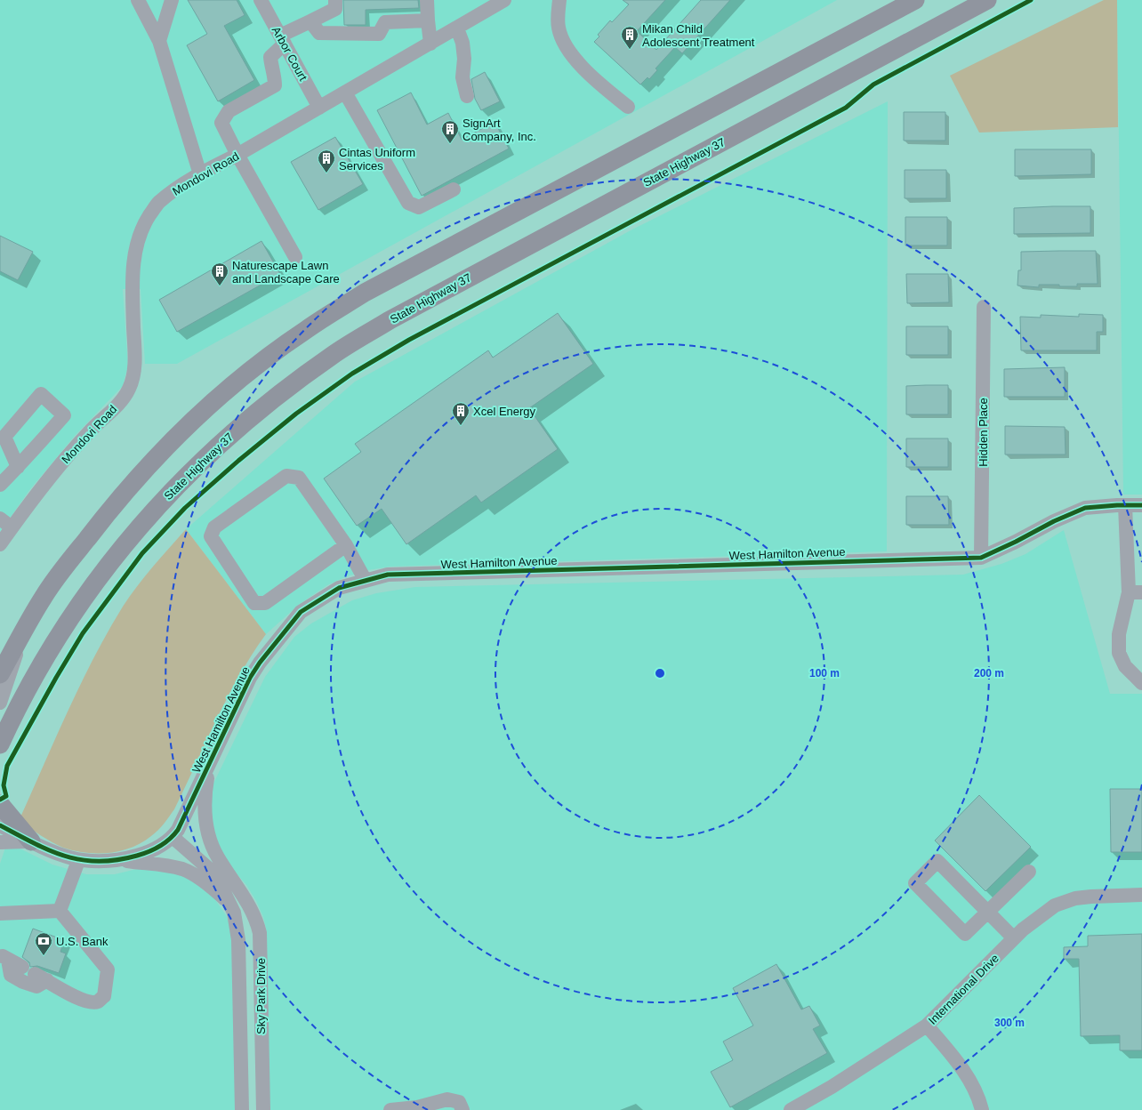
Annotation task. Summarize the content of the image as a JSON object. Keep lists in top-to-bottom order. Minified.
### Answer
{"streets":{"main road":["State Highway 37"],"street":["Arbor Court","Mondovi Road","Hidden Place","West Hamilton Avenue","International Drive","Sky Park Drive"]},"crossings":[["Arbor Court","Mondovi Road"],["Hidden Place","West Hamilton Avenue"],["West Hamilton Avenue","Sky Park Drive"]],"places":{"building":["Mikan Child Adolescent Treatment","SignArt Company, Inc.","Cintas Uniform Services","Naturescape Lawn and Landscape Care","Xcel Energy"],"bank":["U.S. Bank"]},"rings":["100 m","200 m","300 m"]}
